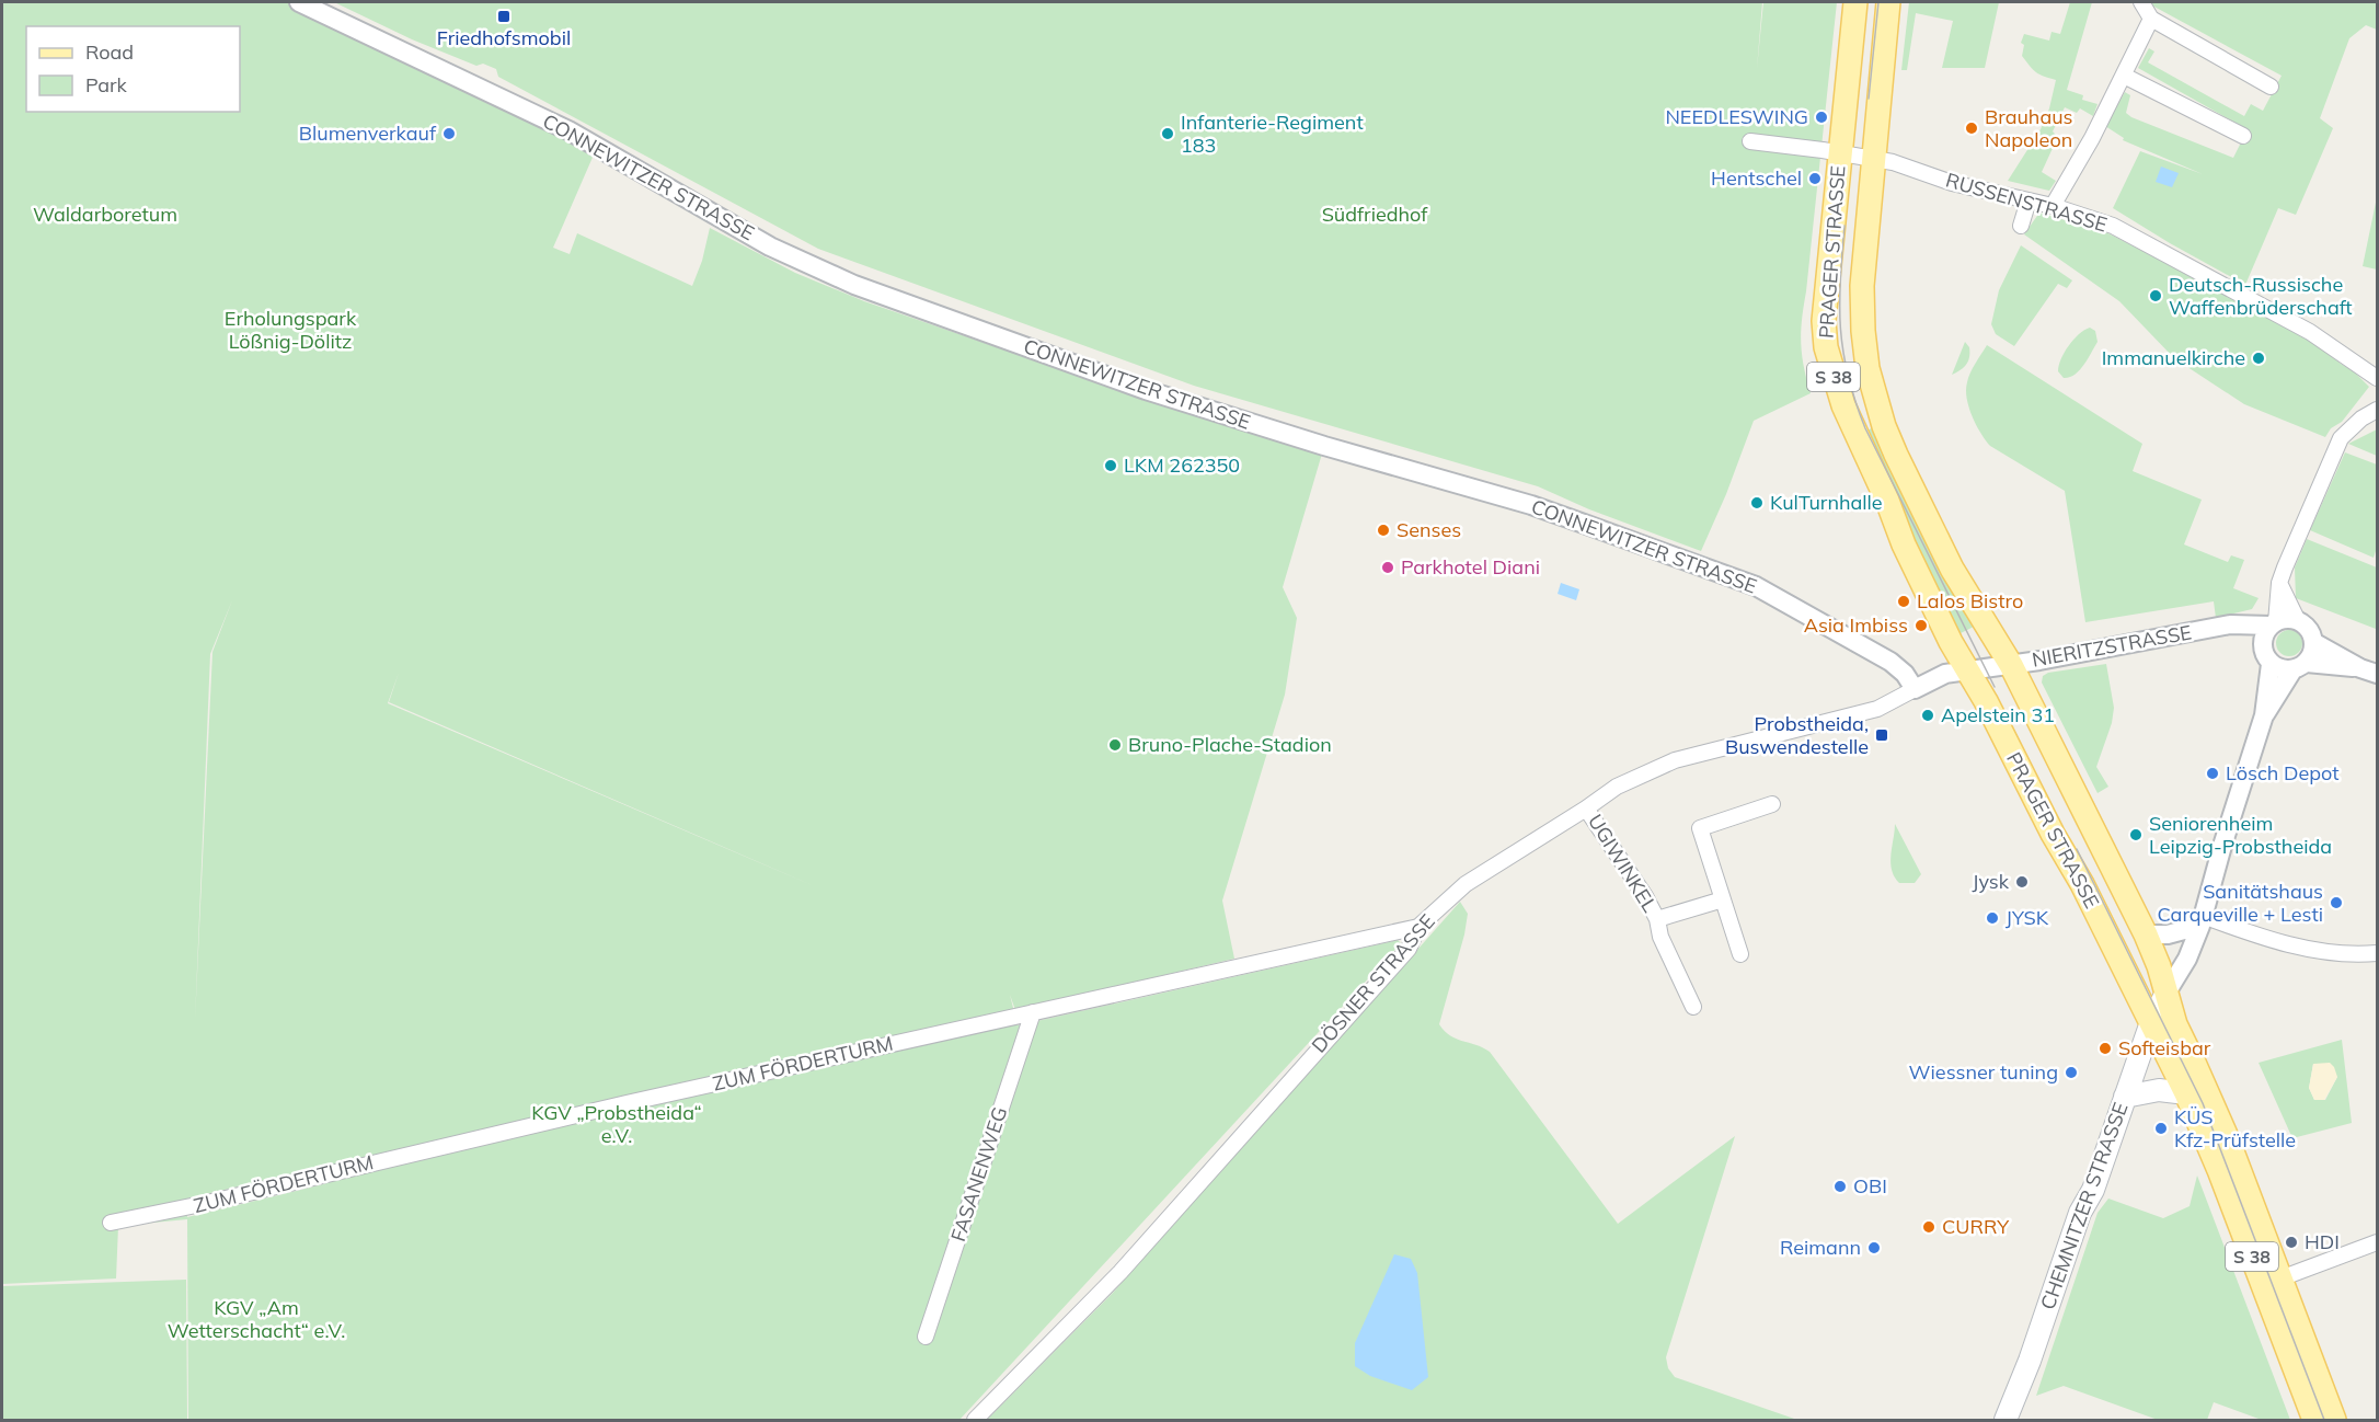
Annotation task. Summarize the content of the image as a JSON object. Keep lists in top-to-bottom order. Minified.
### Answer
{"streets":{"main road":["PRAGER STRASSE","S 38","CHEMNITZER STRASSE"],"street":["CONNEWITZER STRASSE","RUSSENSTRASSE","NIERITZSTRASSE","UGIWINKEL","DÖSNER STRASSE","ZUM FÖRDERTURM","FASANENWEG"]},"crossings":[["CONNEWITZER STRASSE","DÖSNER STRASSE"],["RUSSENSTRASSE","PRAGER STRASSE"],["PRAGER STRASSE","NIERITZSTRASSE"],["PRAGER STRASSE","CHEMNITZER STRASSE"],["UGIWINKEL","DÖSNER STRASSE"],["DÖSNER STRASSE","ZUM FÖRDERTURM"],["ZUM FÖRDERTURM","FASANENWEG"]],"parks":["Waldarboretum","Südfriedhof","Erholungspark Lößnig-Dölitz","KGV „Probstheida“ e.V.","KGV „Am Wetterschacht“ e.V."],"places":{"transit":["Friedhofsmobil","Probstheida, Buswendestelle"],"other":["NEEDLESWING","Brauhaus Napoleon","Blumenverkauf","Infanterie-Regiment 183","Hentschel","Deutsch-Russische Waffenbrüderschaft","Immanuelkirche","LKM 262350","KulTurnhalle","Senses","Parkhotel Diani","Lalos Bistro","Asia Imbiss","Apelstein 31","Bruno-Plache-Stadion","Lösch Depot","Seniorenheim Leipzig-Probstheida","Jysk","Sanitätshaus Carqueville + Lesti","JYSK","Softeisbar","Wiessner tuning","KÜS Kfz-Prüfstelle","OBI","CURRY","HDI","Reimann"]},"legend":["Road","Park"]}
